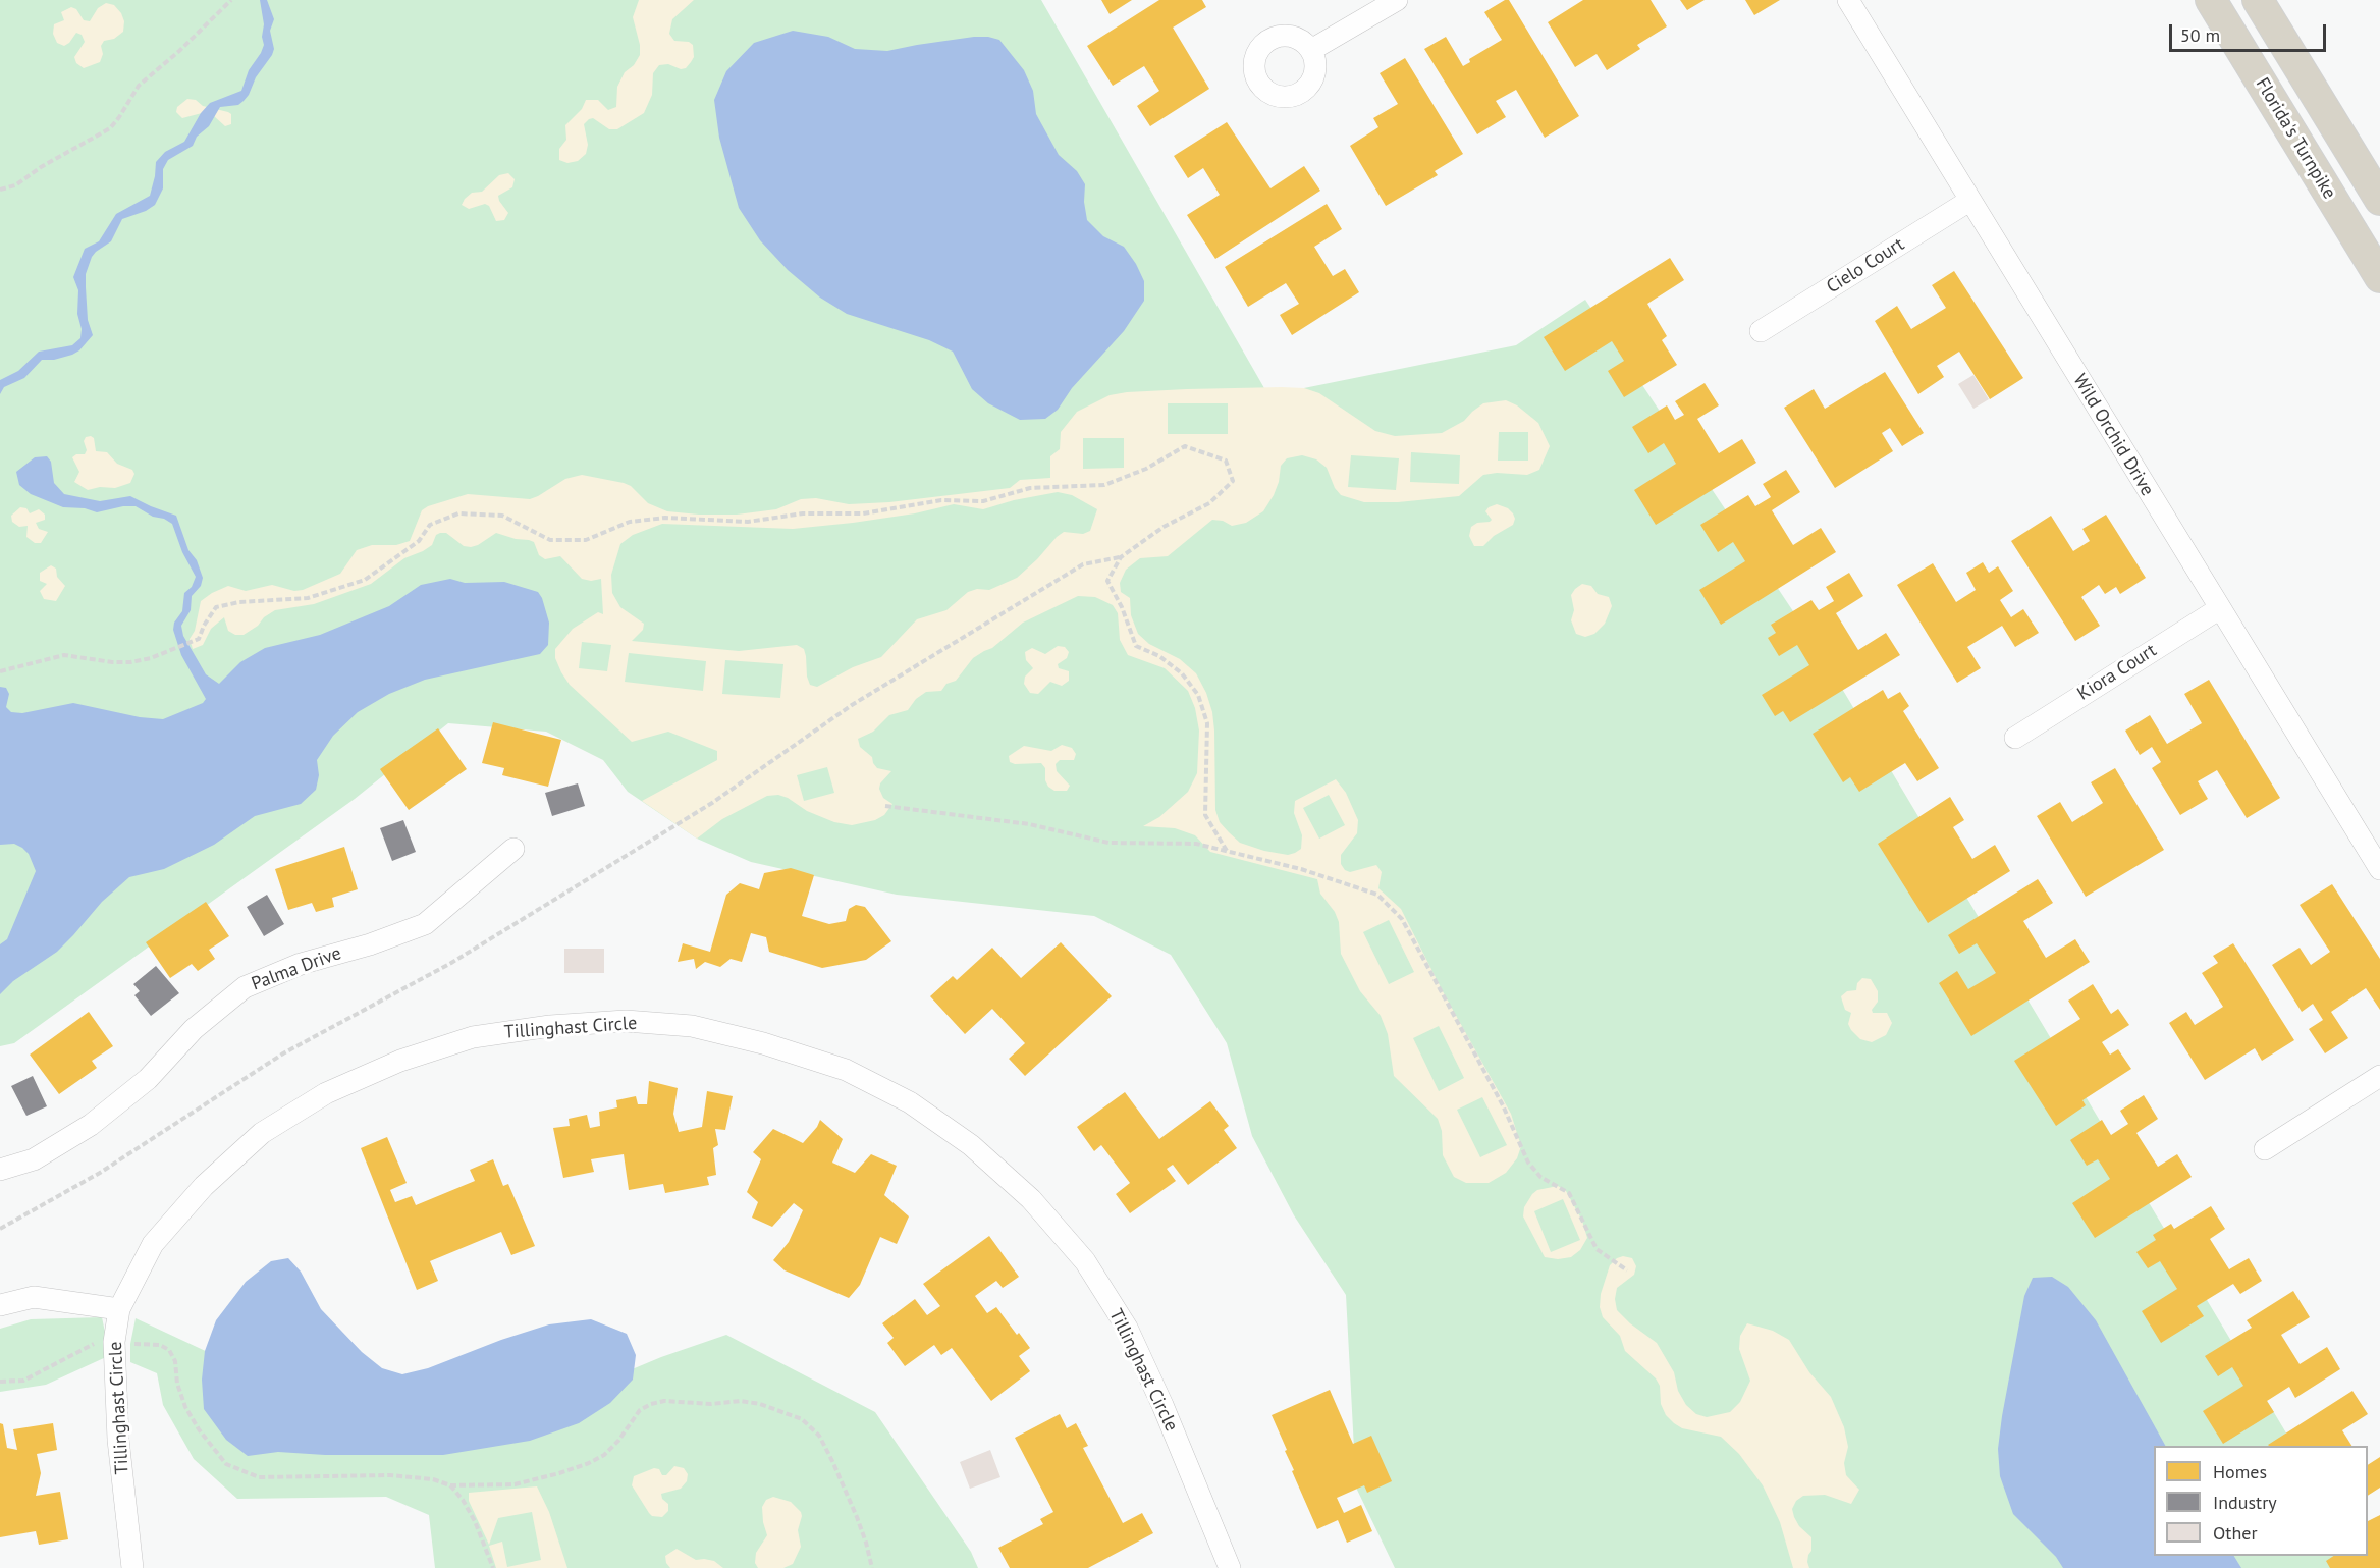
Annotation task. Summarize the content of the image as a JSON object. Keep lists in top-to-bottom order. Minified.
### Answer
{"streets":{"highway":["Florida's Turnpike"],"street":["Cielo Court","Wild Orchid Drive","Kiora Court","Palma Drive","Tillinghast Circle"]},"crossings":[["Cielo Court","Wild Orchid Drive"],["Wild Orchid Drive","Kiora Court"]],"legend":["Homes","Industry","Other"],"scale_bar":"50 m"}
